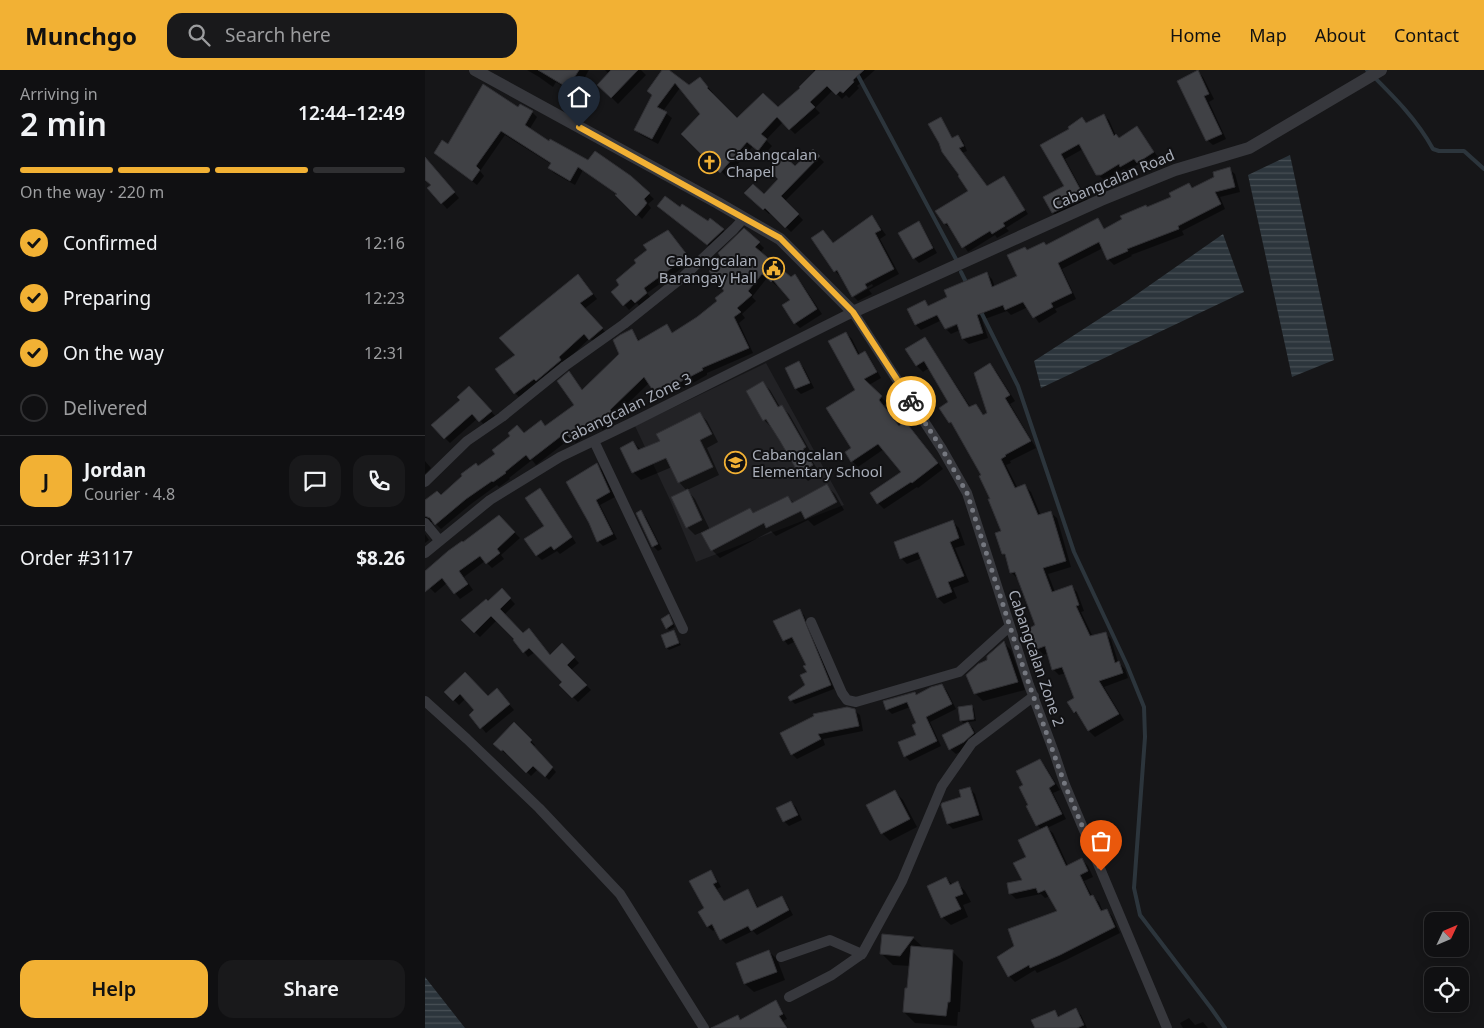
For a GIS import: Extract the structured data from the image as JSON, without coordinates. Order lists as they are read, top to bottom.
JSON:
{
  "streets": {
    "street": ["Cabangcalan Road", "Cabangcalan Zone 3", "Cabangcalan Zone 2"]
  },
  "crossings": [
    ["Cabangcalan Road", "Cabangcalan Zone 3"],
    ["Cabangcalan Road", "Cabangcalan Zone 2"],
    ["Cabangcalan Zone 3", "Cabangcalan Zone 2"]
  ],
  "places": {
    "church": ["Cabangcalan Chapel"],
    "public building": ["Cabangcalan Barangay Hall"],
    "school or university": ["Cabangcalan Elementary School"]
  },
  "north": "top right",
  "page": {
    "header": "Munchgo",
    "search": "Search here",
    "nav": [
      "Home",
      "Map",
      "About",
      "Contact"
    ],
    "heading": ["2 min", "Arriving in", "12:44–12:49"],
    "panel": [
      "Jordan",
      "Courier · 4.8",
      "Order #3117",
      "$8.26"
    ],
    "bar": "On the way · 220 m",
    "list": [
      ["Confirmed", "12:16"],
      ["Preparing", "12:23"],
      ["On the way", "12:31"],
      "Delivered"
    ],
    "round": "J",
    "buttons": ["Help", "Share"]
  }
}
